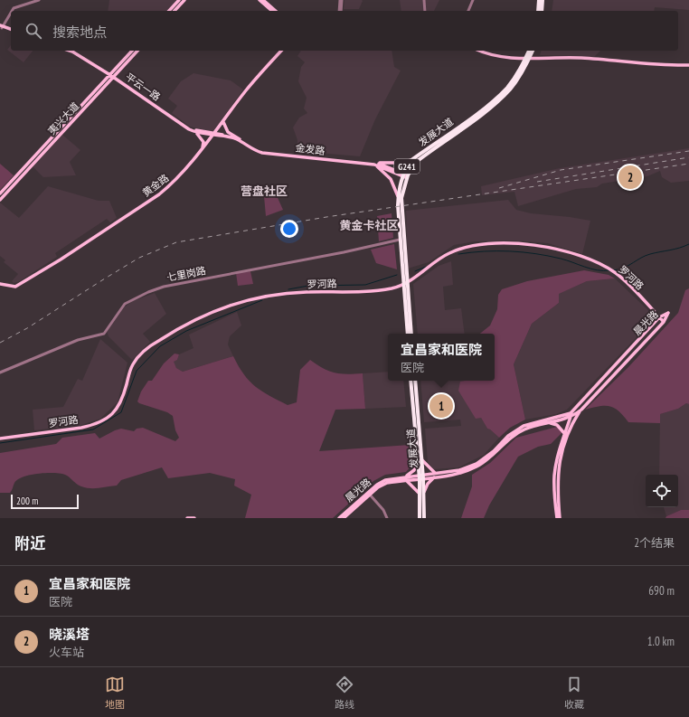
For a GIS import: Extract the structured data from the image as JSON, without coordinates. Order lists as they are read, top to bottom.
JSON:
{
  "streets": {
    "highway": ["发展大道", "G241"],
    "main road": [
      "平云一路",
      "夷兴大道",
      "金发路",
      "黄金路",
      "罗河路",
      "晨光路"
    ],
    "street": ["七里岗路"]
  },
  "crossings": [
    ["平云一路", "夷兴大道"],
    ["平云一路", "金发路"],
    ["平云一路", "黄金路"],
    ["发展大道", "金发路"],
    ["发展大道", "七里岗路"],
    ["发展大道", "罗河路"],
    ["发展大道", "晨光路"],
    ["金发路", "黄金路"],
    ["罗河路", "晨光路"]
  ],
  "districts": ["营盘社区", "黄金卡社区"],
  "scale_bar": "200 m",
  "page": {
    "search": "搜索地点",
    "pins": ["2", "1"],
    "popup": ["宜昌家和医院", "医院"],
    "scale": "200 m",
    "heading": ["附近", "2个结果"],
    "list": [
      {
        "mark": "1",
        "name": "宜昌家和医院",
        "note": "医院",
        "value": "690 m"
      },
      {
        "mark": "2",
        "name": "晓溪塔",
        "note": "火车站",
        "value": "1.0 km"
      }
    ],
    "nav": ["地图", "路线", "收藏"]
  }
}
